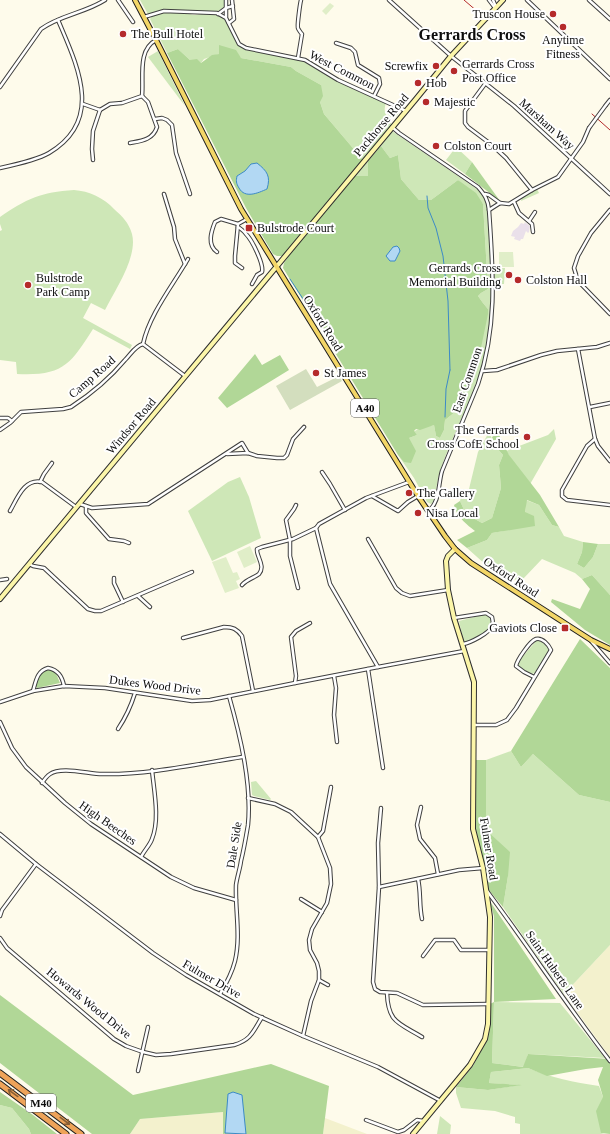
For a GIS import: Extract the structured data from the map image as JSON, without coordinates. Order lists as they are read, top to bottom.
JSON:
{
  "streets": {
    "highway": ["M40"],
    "main road": [
      "Packhorse Road",
      "Oxford Road",
      "A40",
      "Windsor Road",
      "Fulmer Road"
    ],
    "street": [
      "West Common",
      "Marsham Way",
      "Camp Road",
      "East Common",
      "Dukes Wood Drive",
      "High Beeches",
      "Dale Side",
      "Saint Huberts Lane",
      "Fulmer Drive",
      "Howards Wood Drive"
    ]
  },
  "crossings": [
    ["West Common", "Packhorse Road"],
    ["Marsham Way", "Packhorse Road"],
    ["Packhorse Road", "Oxford Road"],
    ["Packhorse Road", "Windsor Road"],
    ["Oxford Road", "East Common"],
    ["Oxford Road", "Windsor Road"],
    ["Oxford Road", "Fulmer Road"],
    ["Dukes Wood Drive", "Dale Side"],
    ["Dukes Wood Drive", "Fulmer Road"],
    ["High Beeches", "Dale Side"],
    ["Dale Side", "Fulmer Drive"],
    ["Fulmer Road", "Saint Huberts Lane"],
    ["Fulmer Road", "Fulmer Drive"],
    ["Fulmer Drive", "Howards Wood Drive"]
  ],
  "districts": ["Gerrards Cross"],
  "places": {
    "other": [
      "Truscon House",
      "Anytime Fitness",
      "The Bull Hotel",
      "Screwfix",
      "Gerrards Cross Post Office",
      "Hob",
      "Majestic",
      "Colston Court",
      "Gerrards Cross Memorial Building",
      "Colston Hall",
      "Bulstrode Park Camp",
      "St James",
      "The Gerrards Cross CofE School",
      "The Gallery",
      "Nisa Local"
    ],
    "transit": ["Bulstrode Court", "Gaviots Close"]
  }
}
